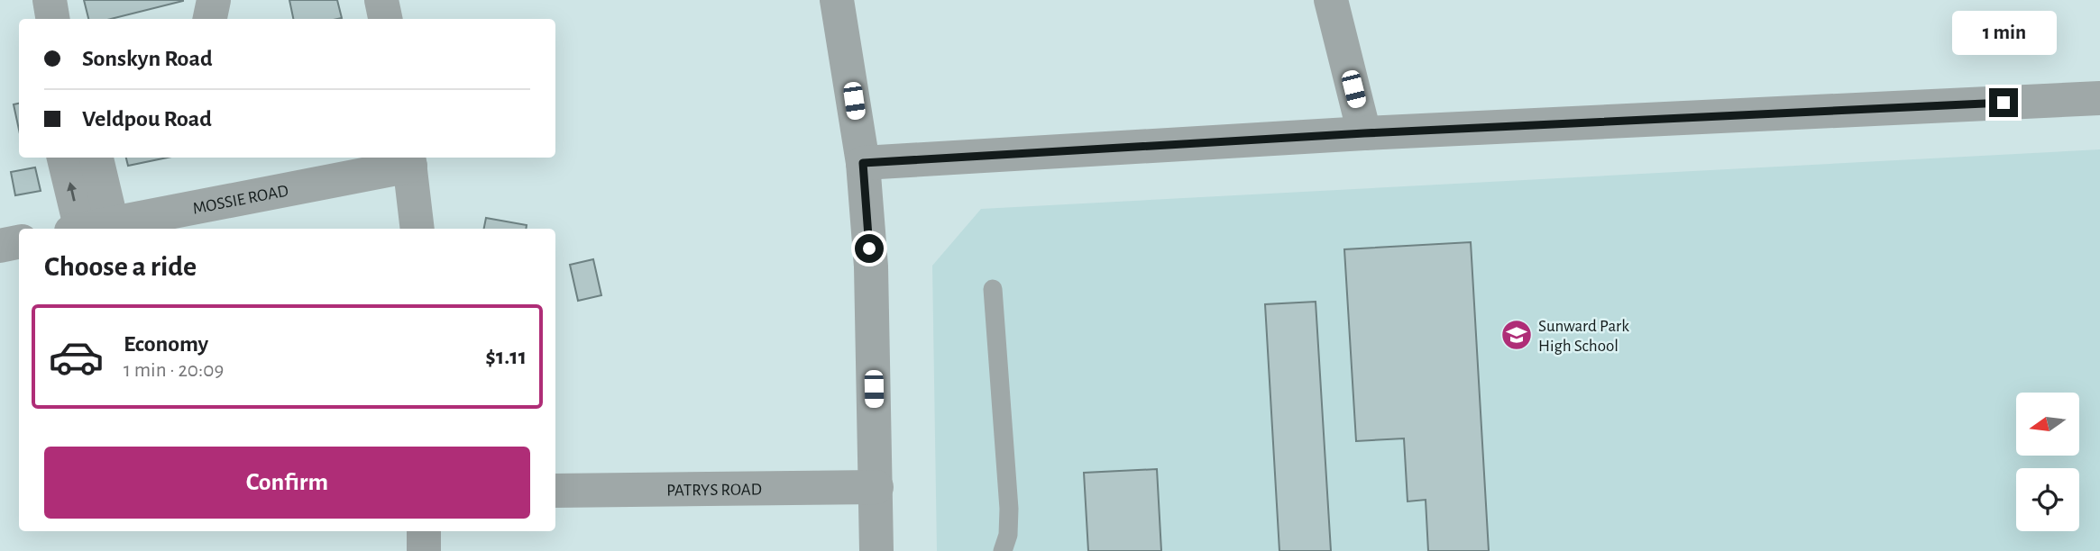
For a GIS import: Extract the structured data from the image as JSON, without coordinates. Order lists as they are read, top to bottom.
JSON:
{
  "streets": {
    "street": ["MOSSIE ROAD", "PATRYS ROAD"]
  },
  "places": {
    "school or university": ["Sunward Park High School"]
  },
  "north": "left",
  "page": {
    "bubble": "1 min",
    "banner": ["Sonskyn Road", "Veldpou Road"],
    "heading": "Choose a ride",
    "list": [
      {
        "name": "Economy",
        "note": "1 min · 20:09",
        "value": "$1.11"
      }
    ],
    "buttons": "Confirm"
  }
}
